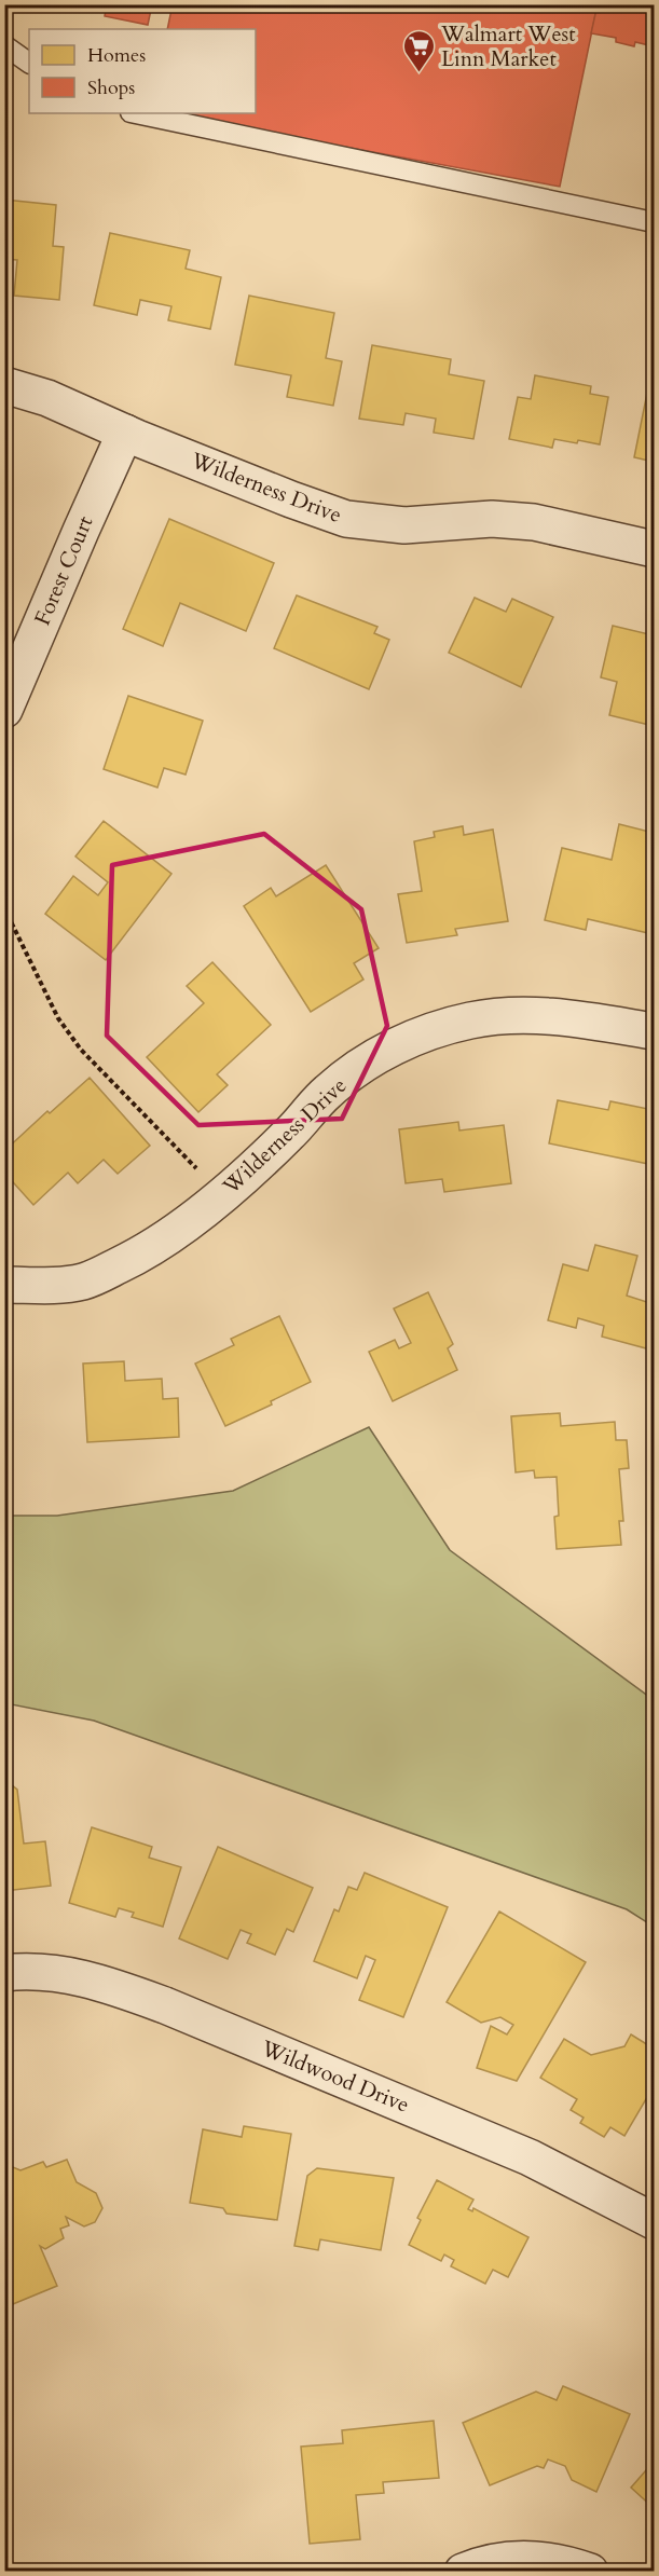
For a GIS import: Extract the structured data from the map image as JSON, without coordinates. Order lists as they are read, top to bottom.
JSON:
{
  "streets": {
    "street": ["Wilderness Drive", "Forest Court", "Wildwood Drive"]
  },
  "crossings": [
    ["Wilderness Drive", "Forest Court"]
  ],
  "places": {
    "supermarket": ["Walmart West Linn Market"]
  },
  "legend": ["Homes", "Shops"]
}
